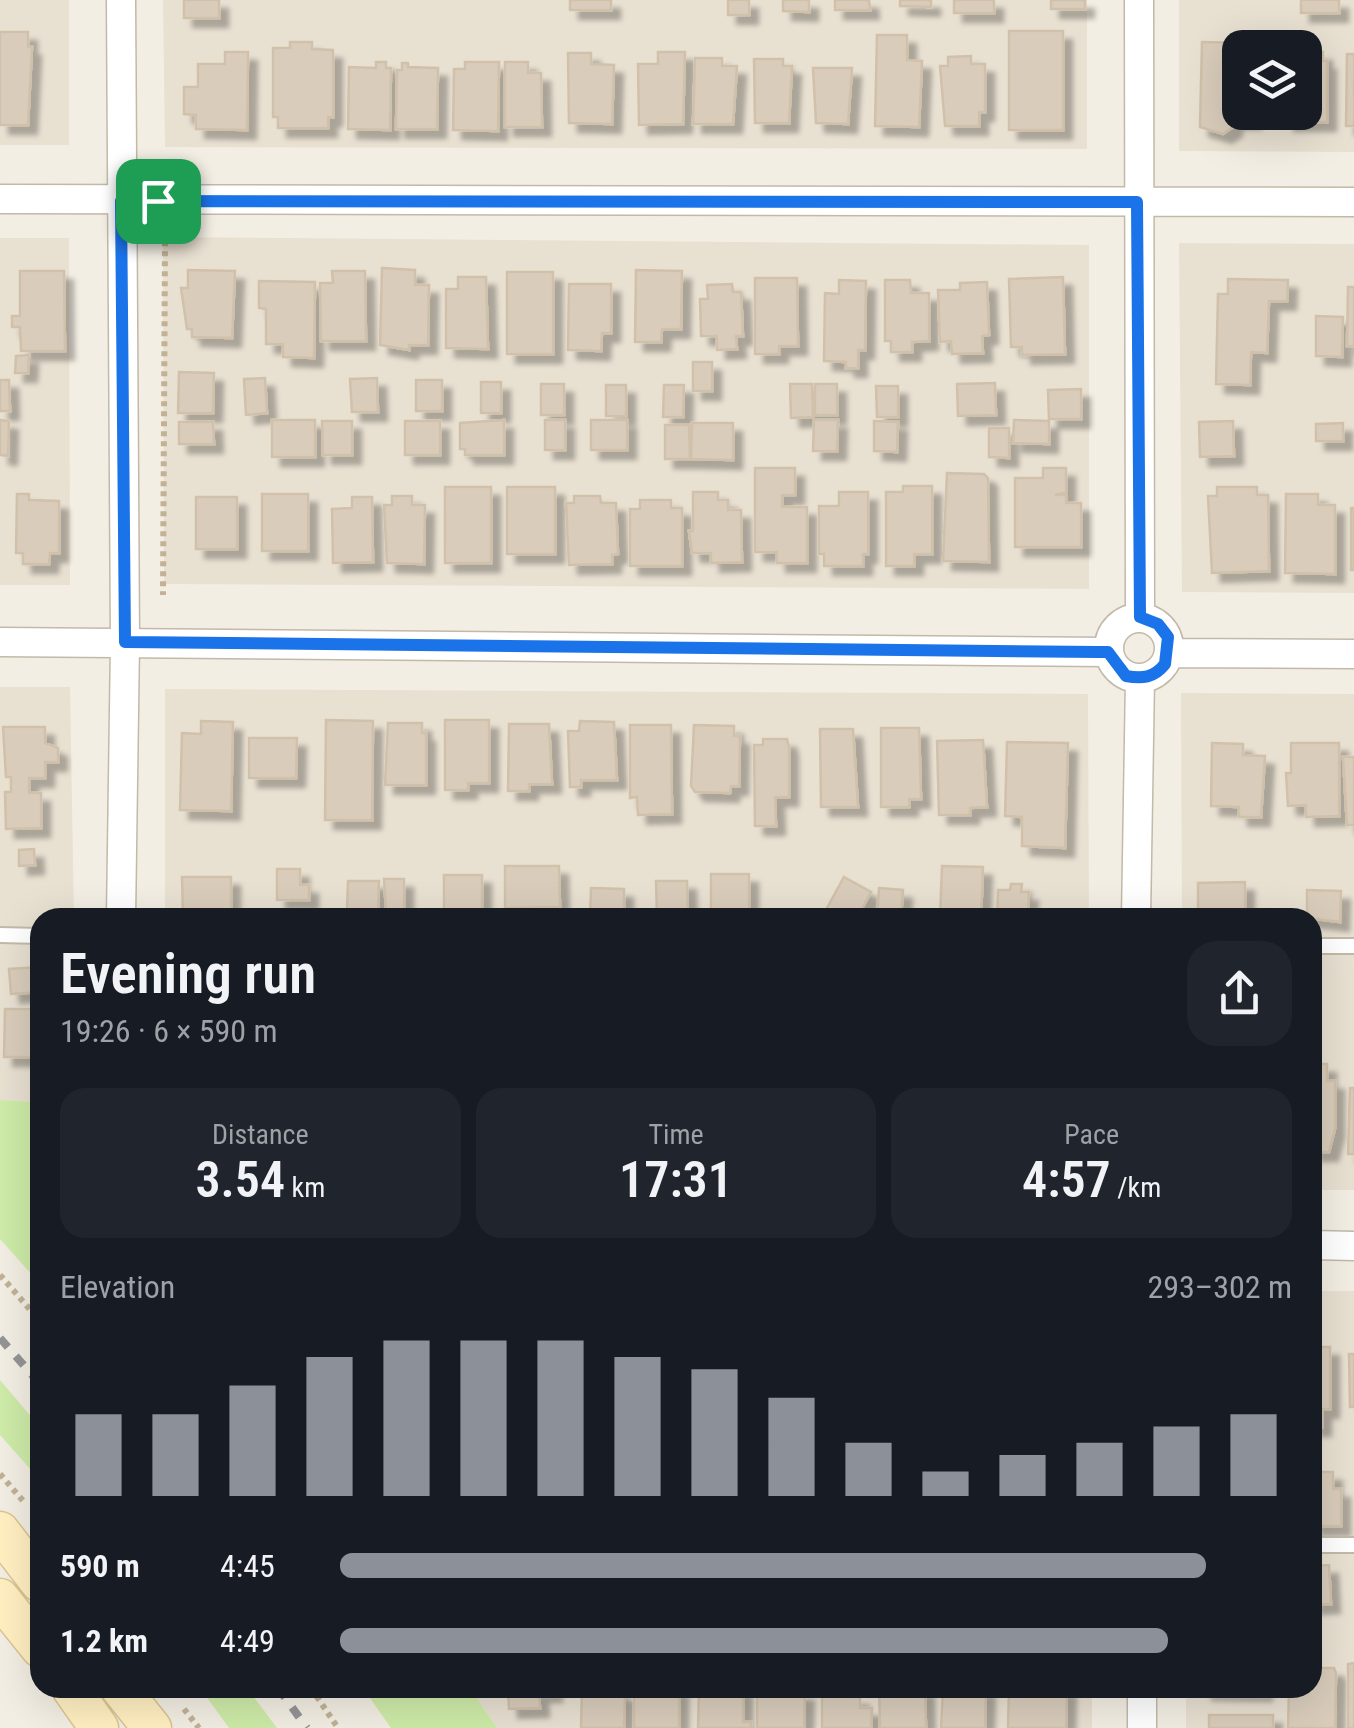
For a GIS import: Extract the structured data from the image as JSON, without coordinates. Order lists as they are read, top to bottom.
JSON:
{
  "page": {
    "heading": ["Evening run", "19:26 · 6 × 590 m"],
    "stats": [
      ["Distance", "3.54 km"],
      ["Time", "17:31"],
      ["Pace", "4:57 /km"]
    ],
    "chart": ["Elevation", "293–302 m"],
    "list": [
      {
        "name": "590 m",
        "note": "4:45"
      },
      {
        "name": "1.2 km",
        "note": "4:49"
      }
    ]
  }
}
